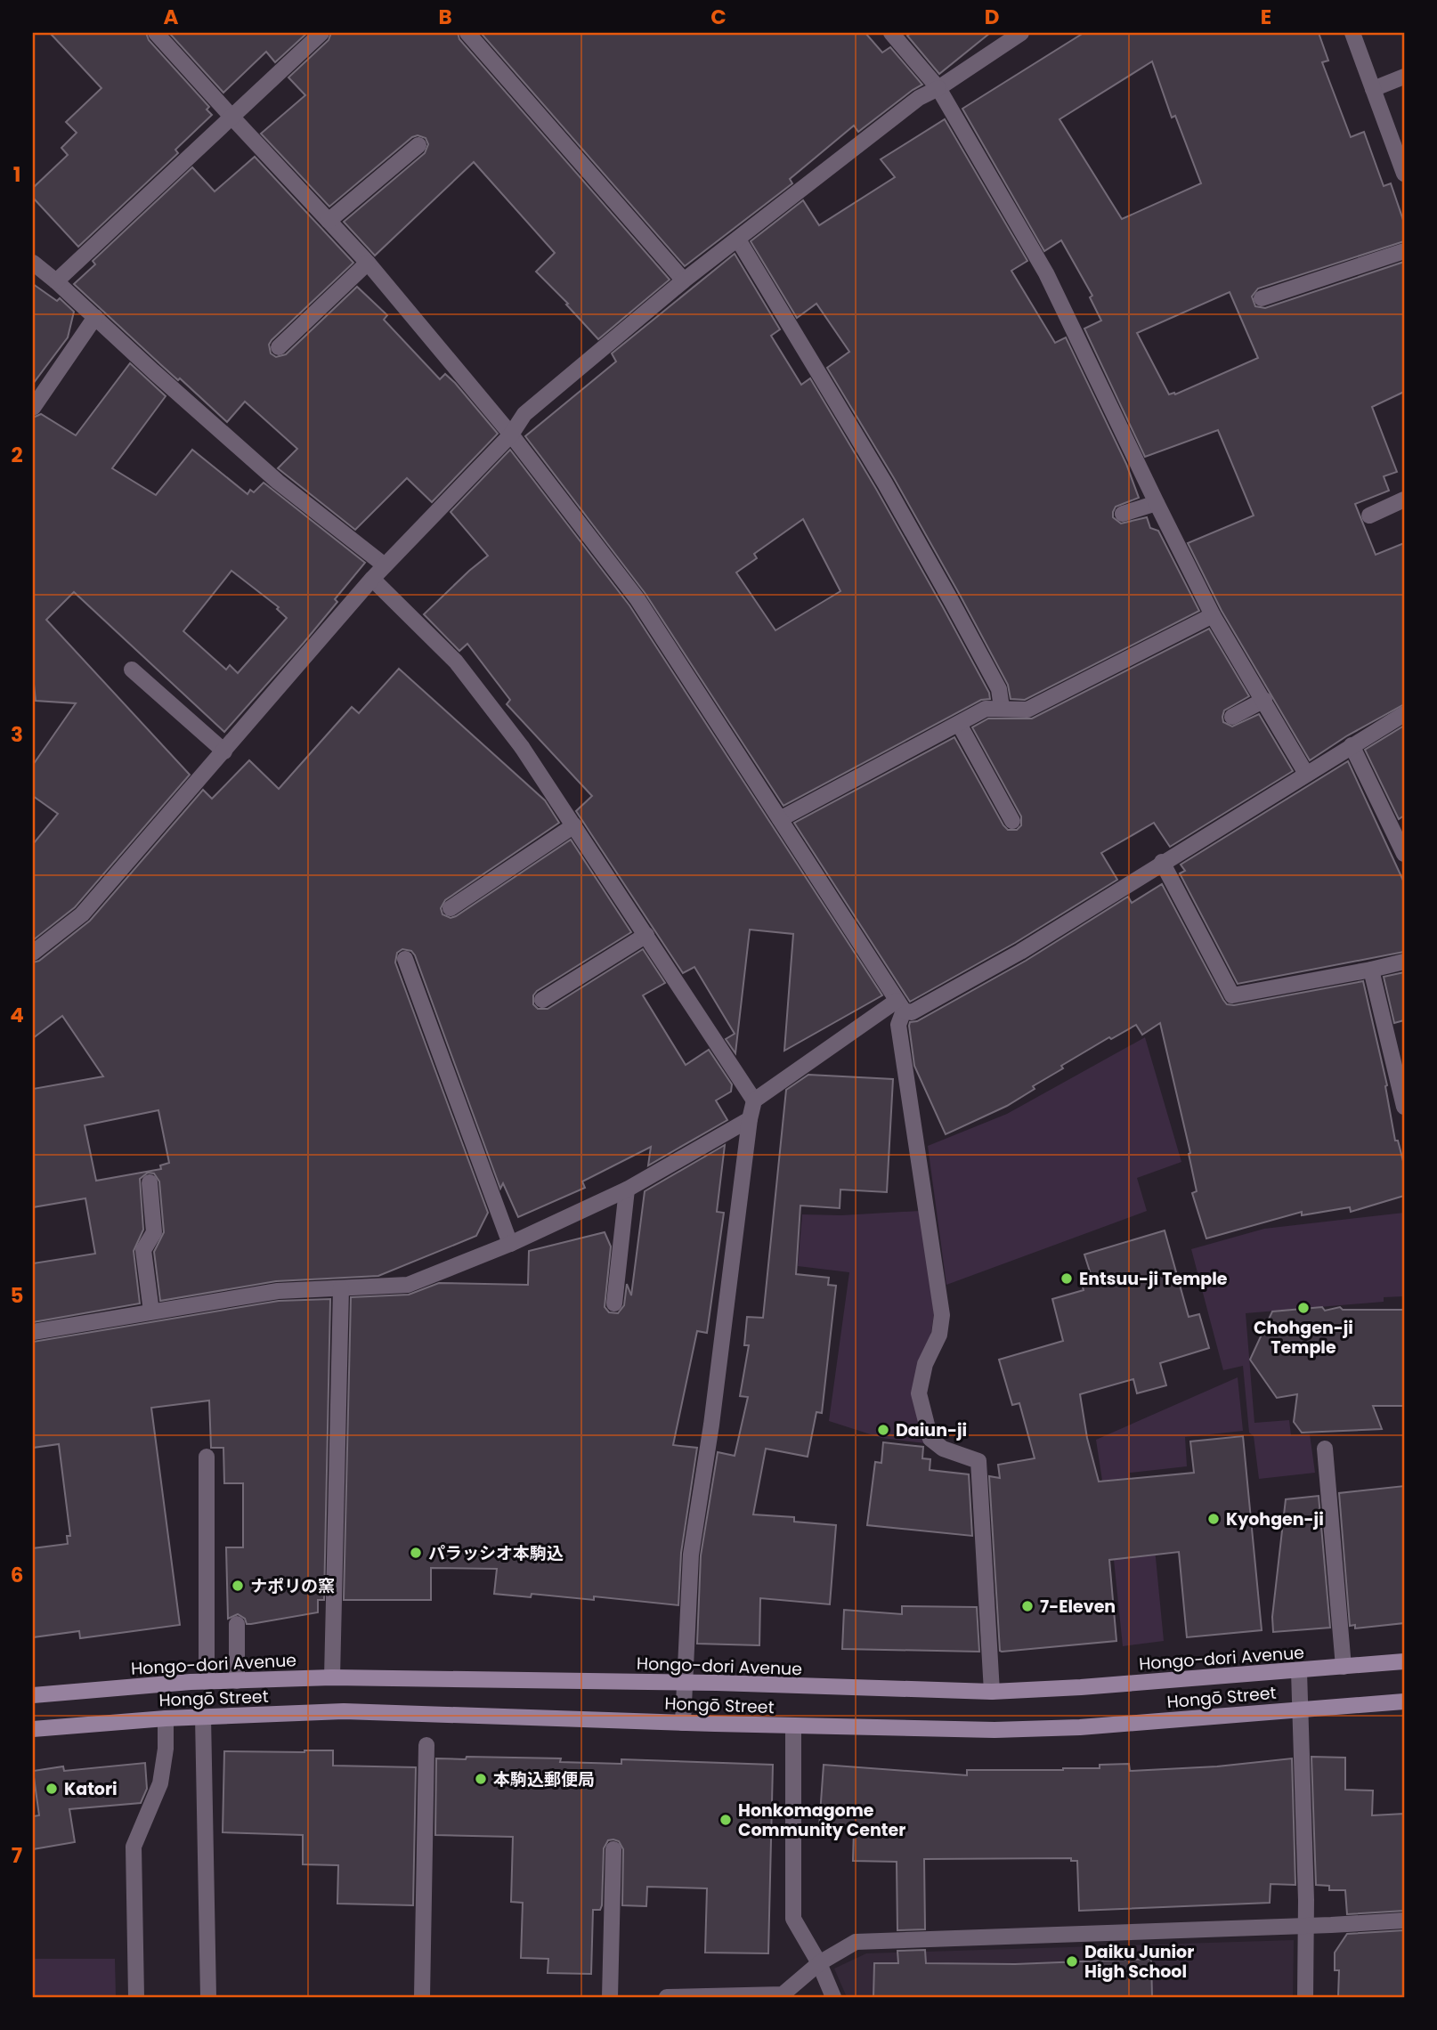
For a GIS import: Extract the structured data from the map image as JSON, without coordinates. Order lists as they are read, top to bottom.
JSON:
{
  "streets": {
    "main road": ["Hongo-dori Avenue", "Hongō Street"]
  },
  "places": [
    "Entsuu-ji Temple",
    "Chohgen-ji Temple",
    "Daiun-ji",
    "Kyohgen-ji",
    "パラッシオ本駒込",
    "ナポリの窯",
    "7-Eleven",
    "本駒込郵便局",
    "Katori",
    "Honkomagome Community Center",
    "Daiku Junior High School"
  ],
  "grid": {
    "columns": [
      "A",
      "B",
      "C",
      "D",
      "E"
    ],
    "rows": [
      "1",
      "2",
      "3",
      "4",
      "5",
      "6",
      "7"
    ]
  }
}
